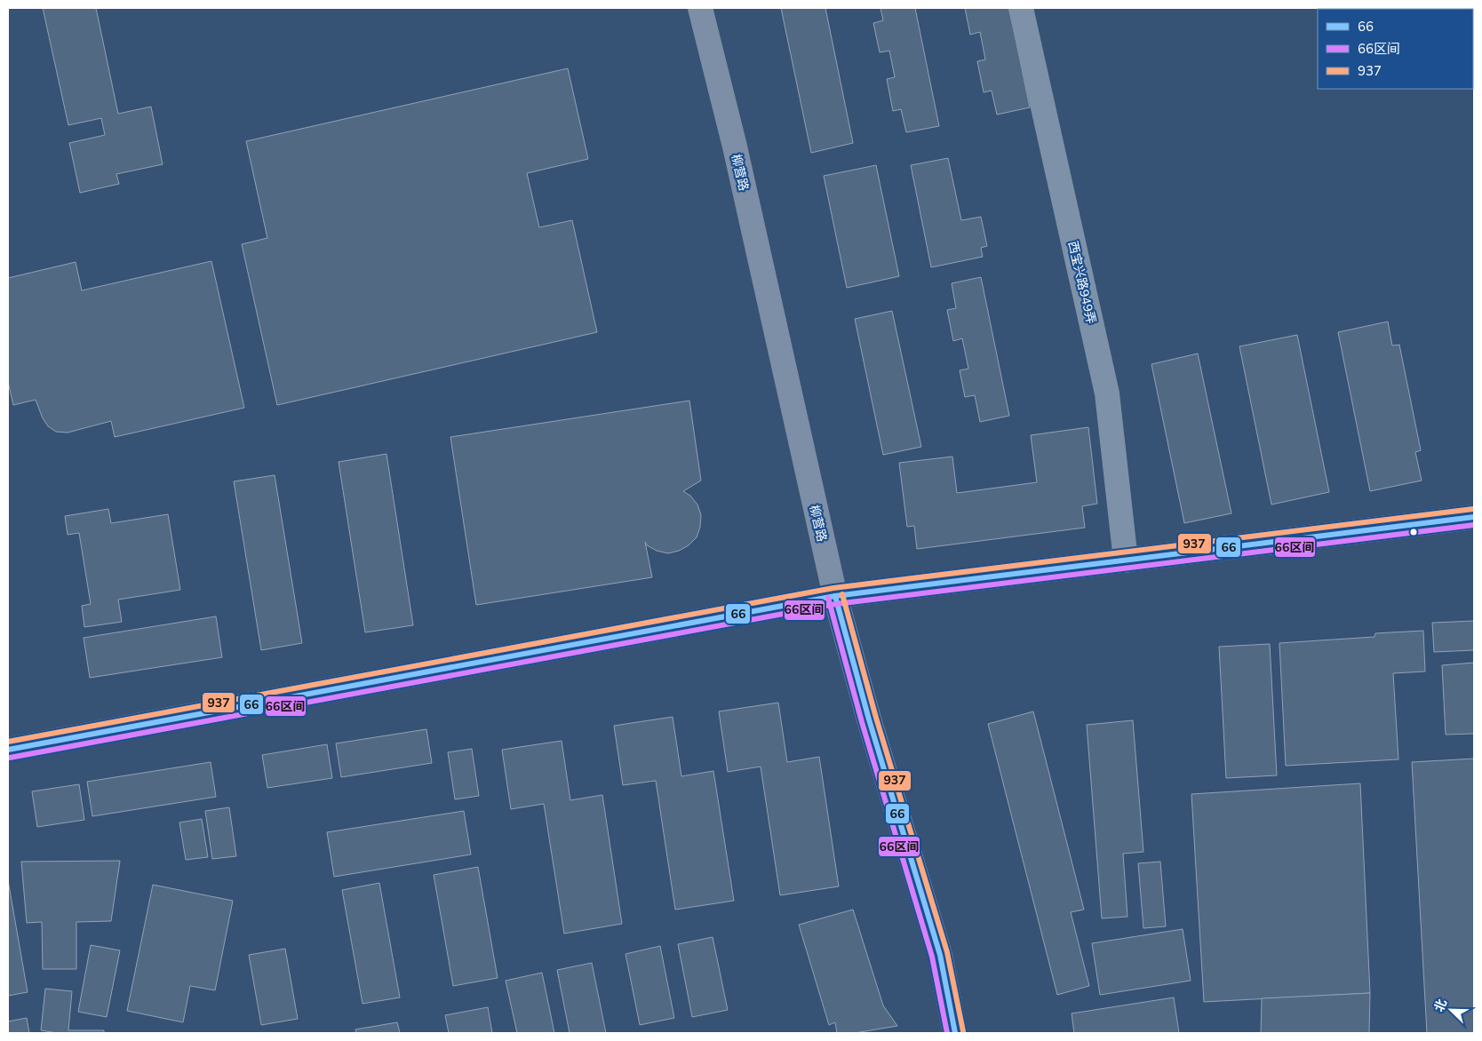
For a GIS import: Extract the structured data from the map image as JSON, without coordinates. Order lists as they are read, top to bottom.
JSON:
{
  "streets": {
    "main road": ["柳营路"],
    "street": ["西宝兴路949弄"]
  },
  "lines": ["transit line 937", "transit line 66", "transit line 66区间"],
  "legend": ["66", "66区间", "937"],
  "north": "top left"
}
